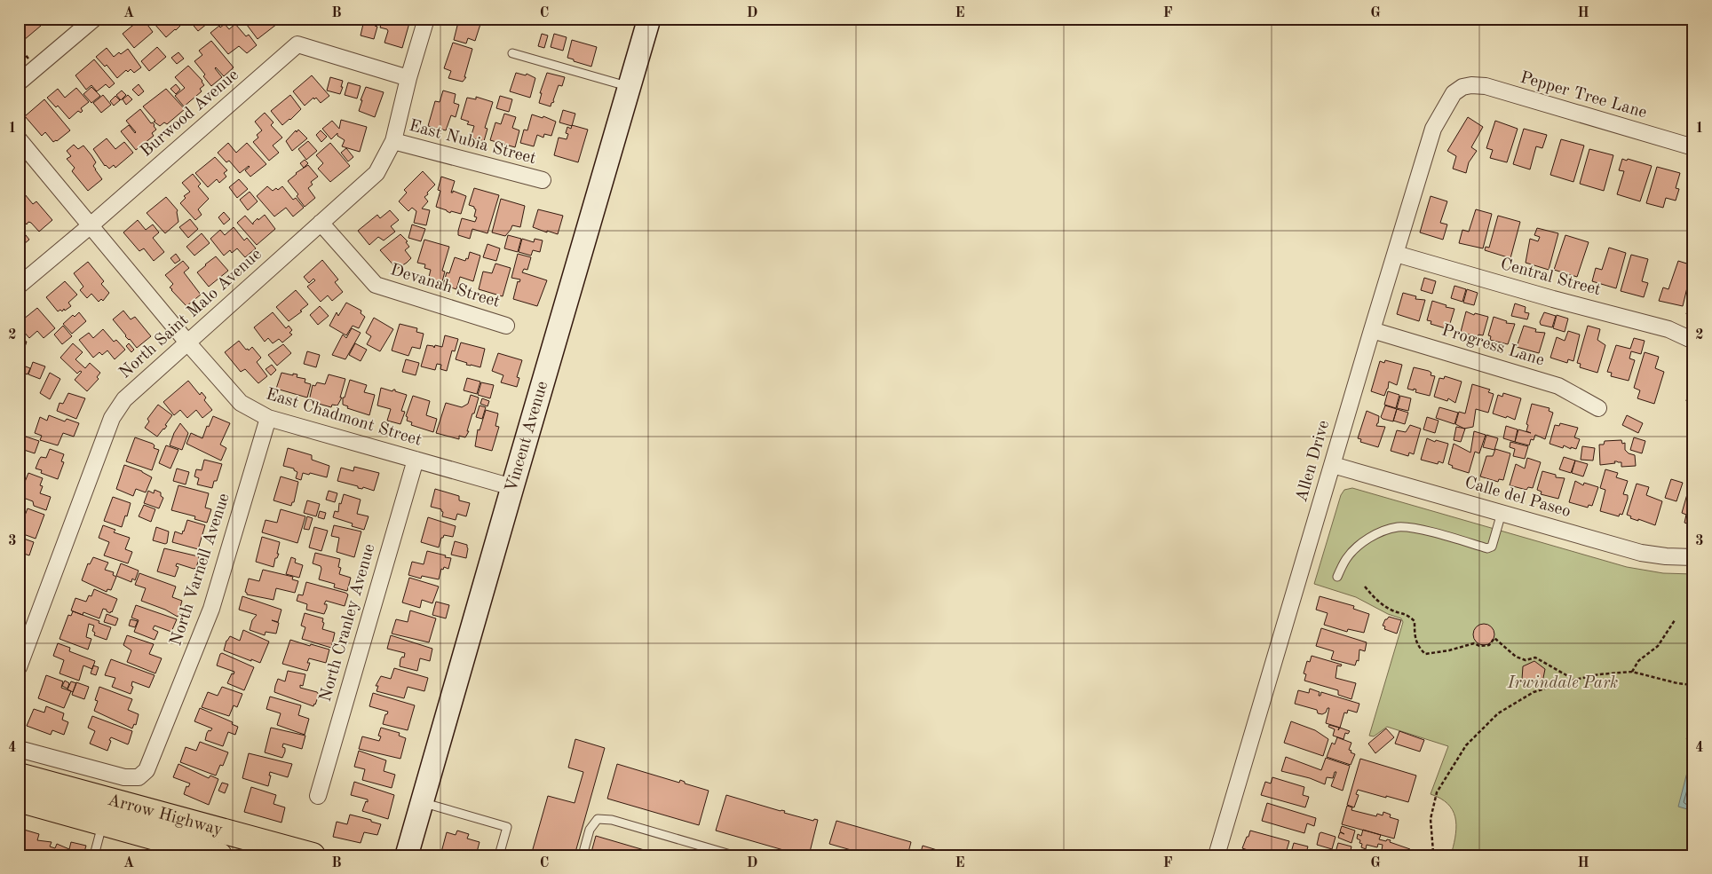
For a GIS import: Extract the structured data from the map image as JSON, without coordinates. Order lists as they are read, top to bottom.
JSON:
{
  "streets": {
    "main road": ["Arrow Highway"],
    "street": [
      "Pepper Tree Lane",
      "Burwood Avenue",
      "East Nubia Street",
      "Central Street",
      "Devanah Street",
      "North Saint Malo Avenue",
      "Progress Lane",
      "East Chadmont Street",
      "Vincent Avenue",
      "Allen Drive",
      "Calle del Paseo",
      "North Varnell Avenue",
      "North Cranley Avenue"
    ]
  },
  "crossings": [
    ["Pepper Tree Lane", "Allen Drive"],
    ["Burwood Avenue", "North Saint Malo Avenue"],
    ["Burwood Avenue", "East Chadmont Street"],
    ["East Nubia Street", "North Saint Malo Avenue"],
    ["Central Street", "Allen Drive"],
    ["Devanah Street", "North Saint Malo Avenue"],
    ["North Saint Malo Avenue", "East Chadmont Street"],
    ["Progress Lane", "Allen Drive"],
    ["East Chadmont Street", "Vincent Avenue"],
    ["East Chadmont Street", "North Varnell Avenue"],
    ["East Chadmont Street", "North Cranley Avenue"],
    ["Allen Drive", "Calle del Paseo"]
  ],
  "parks": ["Irwindale Park"],
  "grid": {
    "columns": [
      "A",
      "B",
      "C",
      "D",
      "E",
      "F",
      "G",
      "H"
    ],
    "rows": [
      "1",
      "2",
      "3",
      "4"
    ]
  }
}
